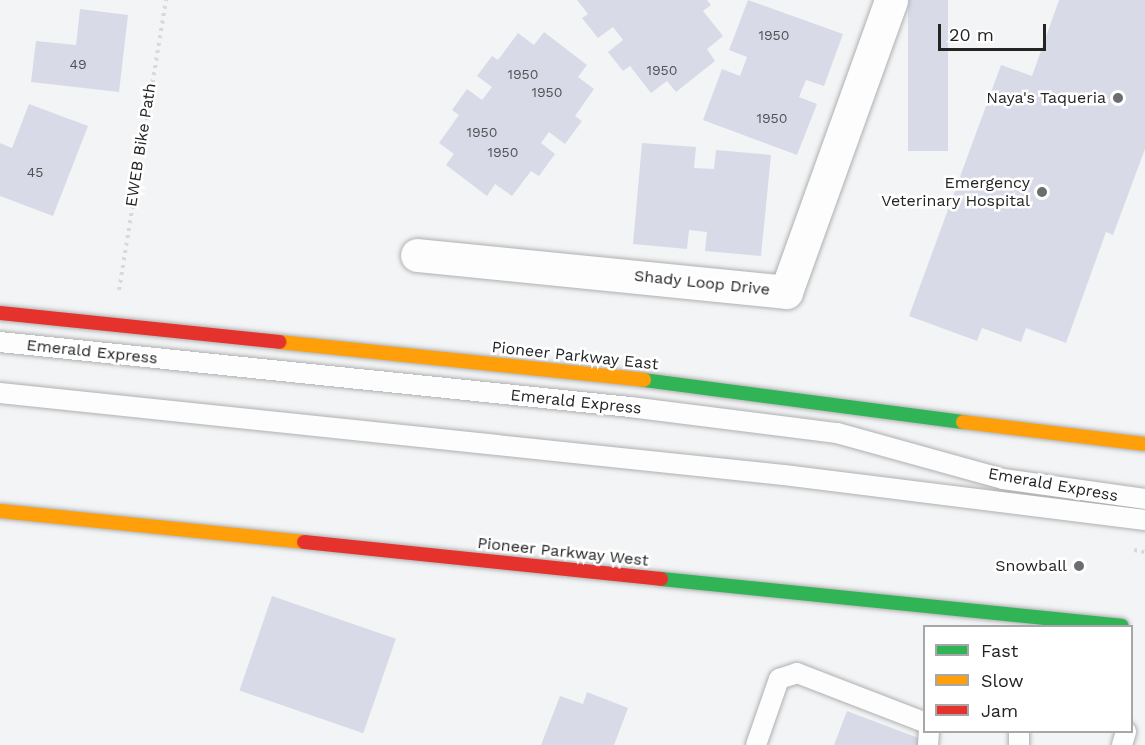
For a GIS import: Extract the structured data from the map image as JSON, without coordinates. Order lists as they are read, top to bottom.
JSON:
{
  "streets": {
    "main road": ["Pioneer Parkway East", "Pioneer Parkway West"],
    "street": ["Shady Loop Drive"],
    "lane": ["Emerald Express"],
    "path": ["EWEB Bike Path"]
  },
  "places": ["Naya's Taqueria", "Emergency Veterinary Hospital", "Snowball"],
  "house_numbers": [
    "1950",
    "49",
    "1950",
    "1950",
    "1950",
    "1950",
    "1950",
    "1950",
    "45"
  ],
  "legend": ["Fast", "Slow", "Jam"],
  "scale_bar": "20 m"
}
